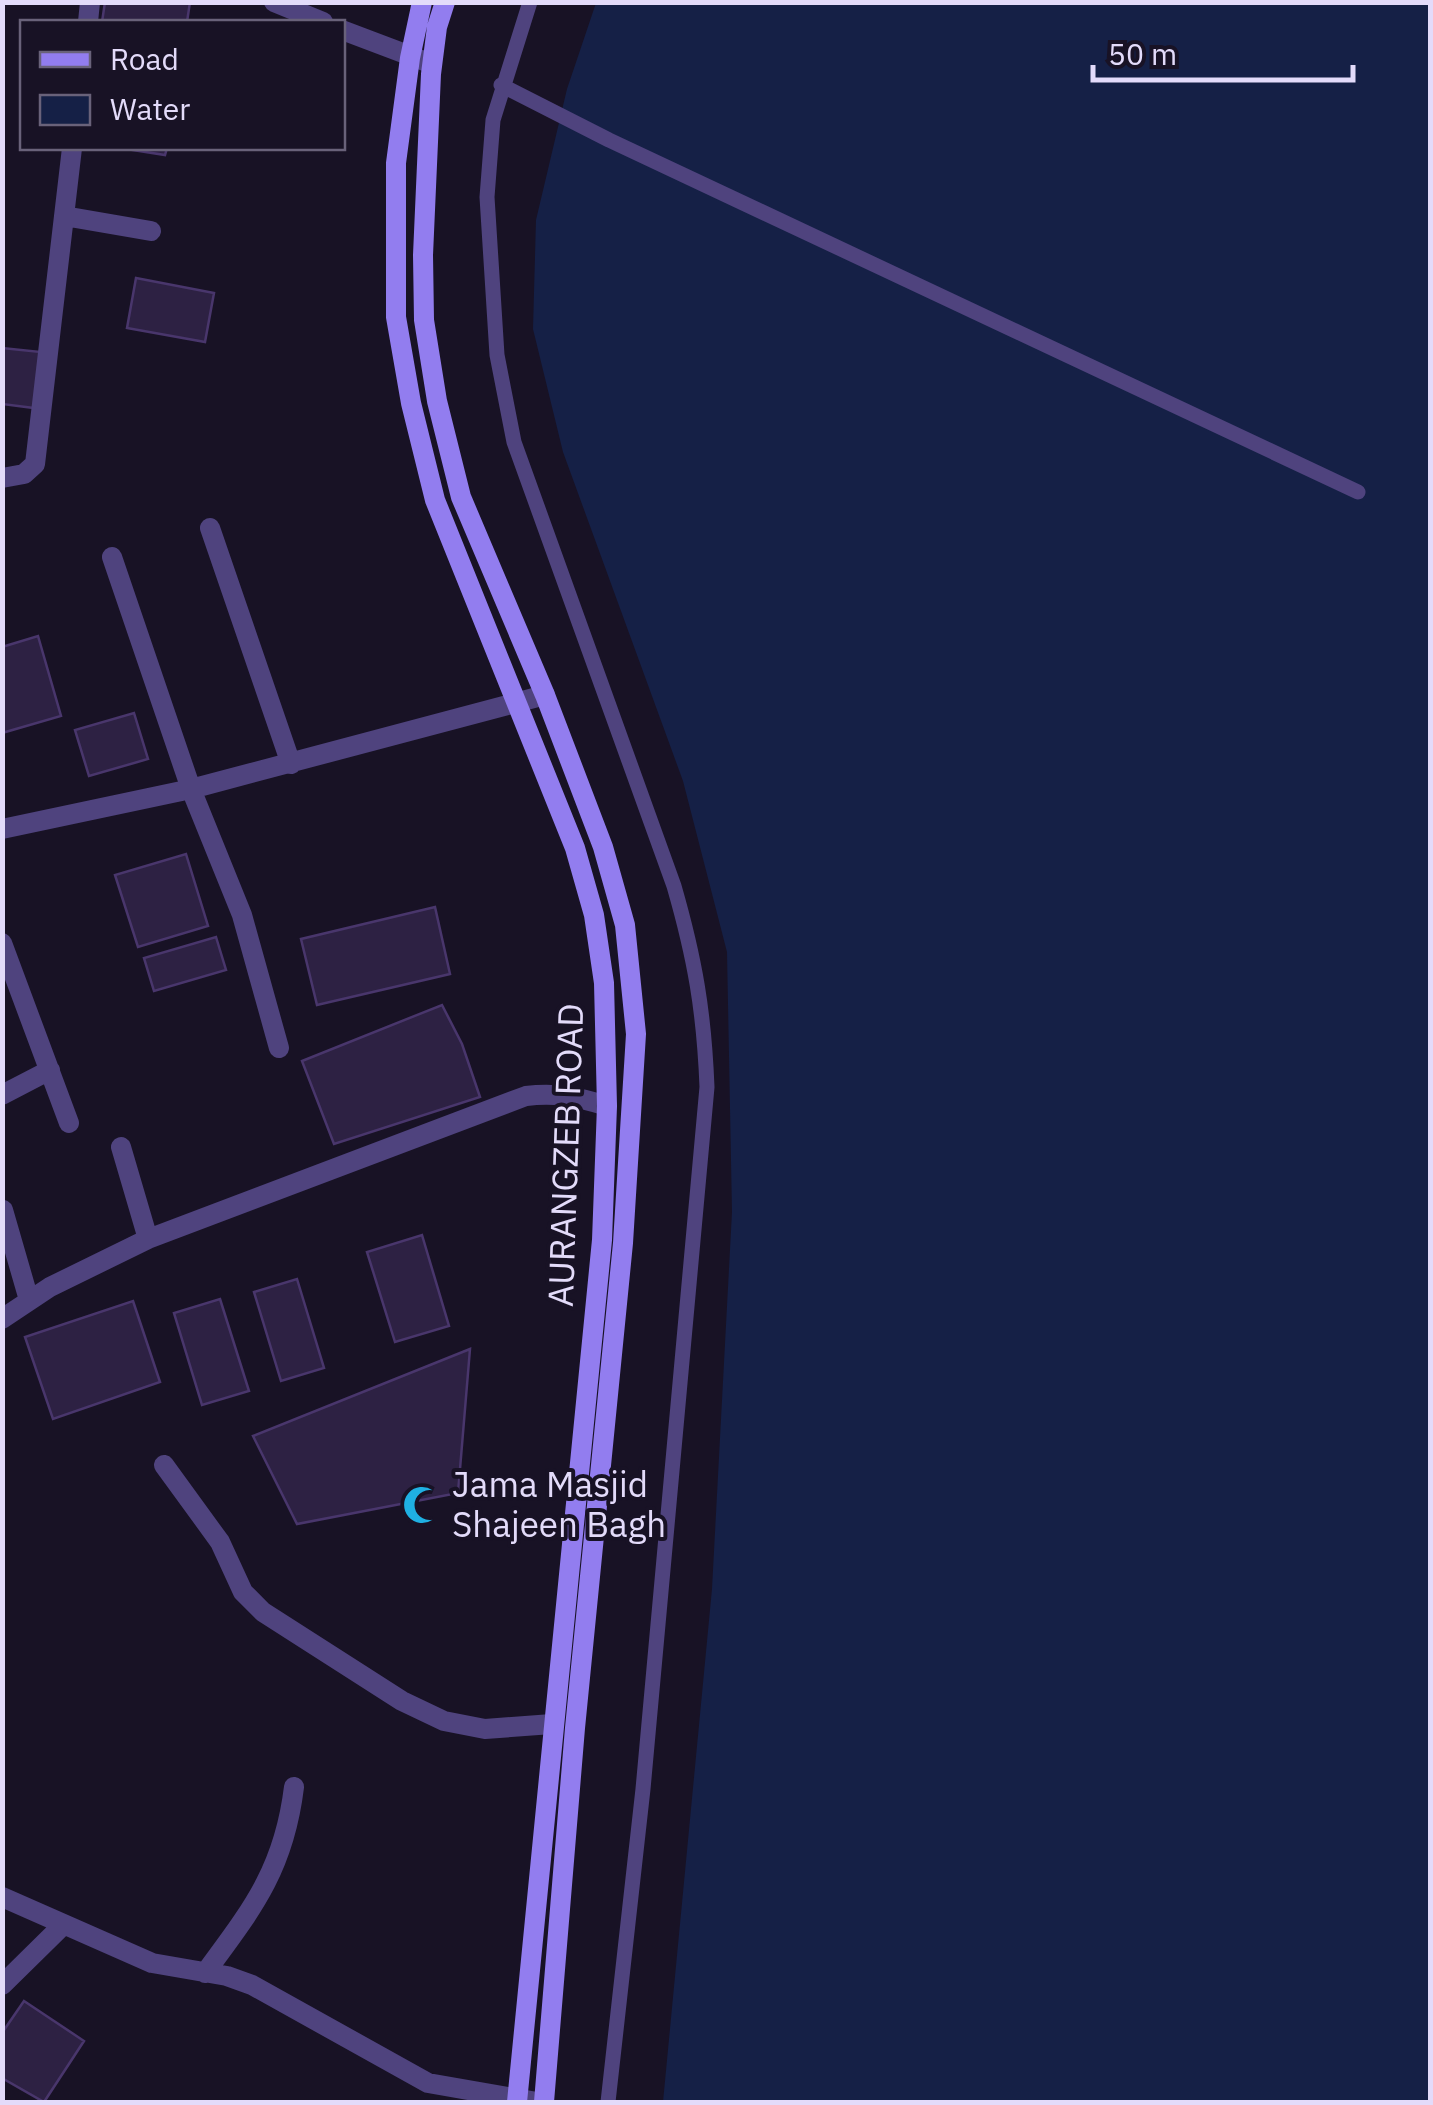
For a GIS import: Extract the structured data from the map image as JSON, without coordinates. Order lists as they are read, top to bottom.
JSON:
{
  "streets": {
    "main road": ["AURANGZEB ROAD"]
  },
  "places": {
    "mosque": ["Jama Masjid Shajeen Bagh"]
  },
  "legend": ["Road", "Water"],
  "scale_bar": "50 m"
}
